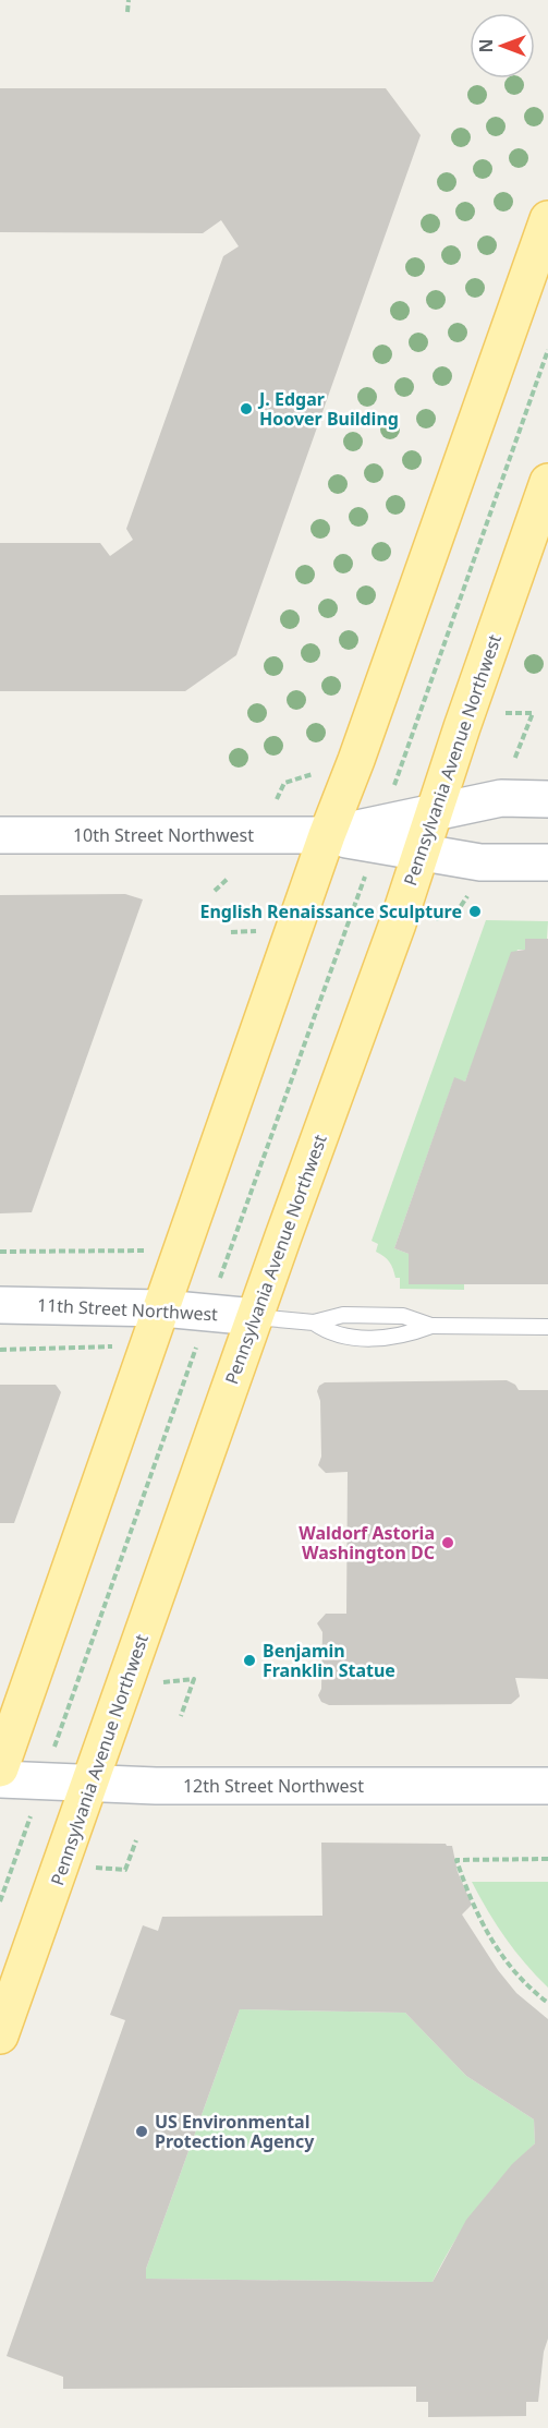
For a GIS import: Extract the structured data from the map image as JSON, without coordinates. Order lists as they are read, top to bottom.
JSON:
{
  "streets": {
    "main road": [
      "Pennsylvania Avenue Northwest",
      "10th Street Northwest",
      "11th Street Northwest",
      "12th Street Northwest"
    ]
  },
  "crossings": [
    ["Pennsylvania Avenue Northwest", "10th Street Northwest"],
    ["Pennsylvania Avenue Northwest", "11th Street Northwest"],
    ["Pennsylvania Avenue Northwest", "12th Street Northwest"]
  ],
  "places": [
    "J. Edgar Hoover Building",
    "English Renaissance Sculpture",
    "Waldorf Astoria Washington DC",
    "Benjamin Franklin Statue",
    "US Environmental Protection Agency"
  ],
  "north": "left"
}
